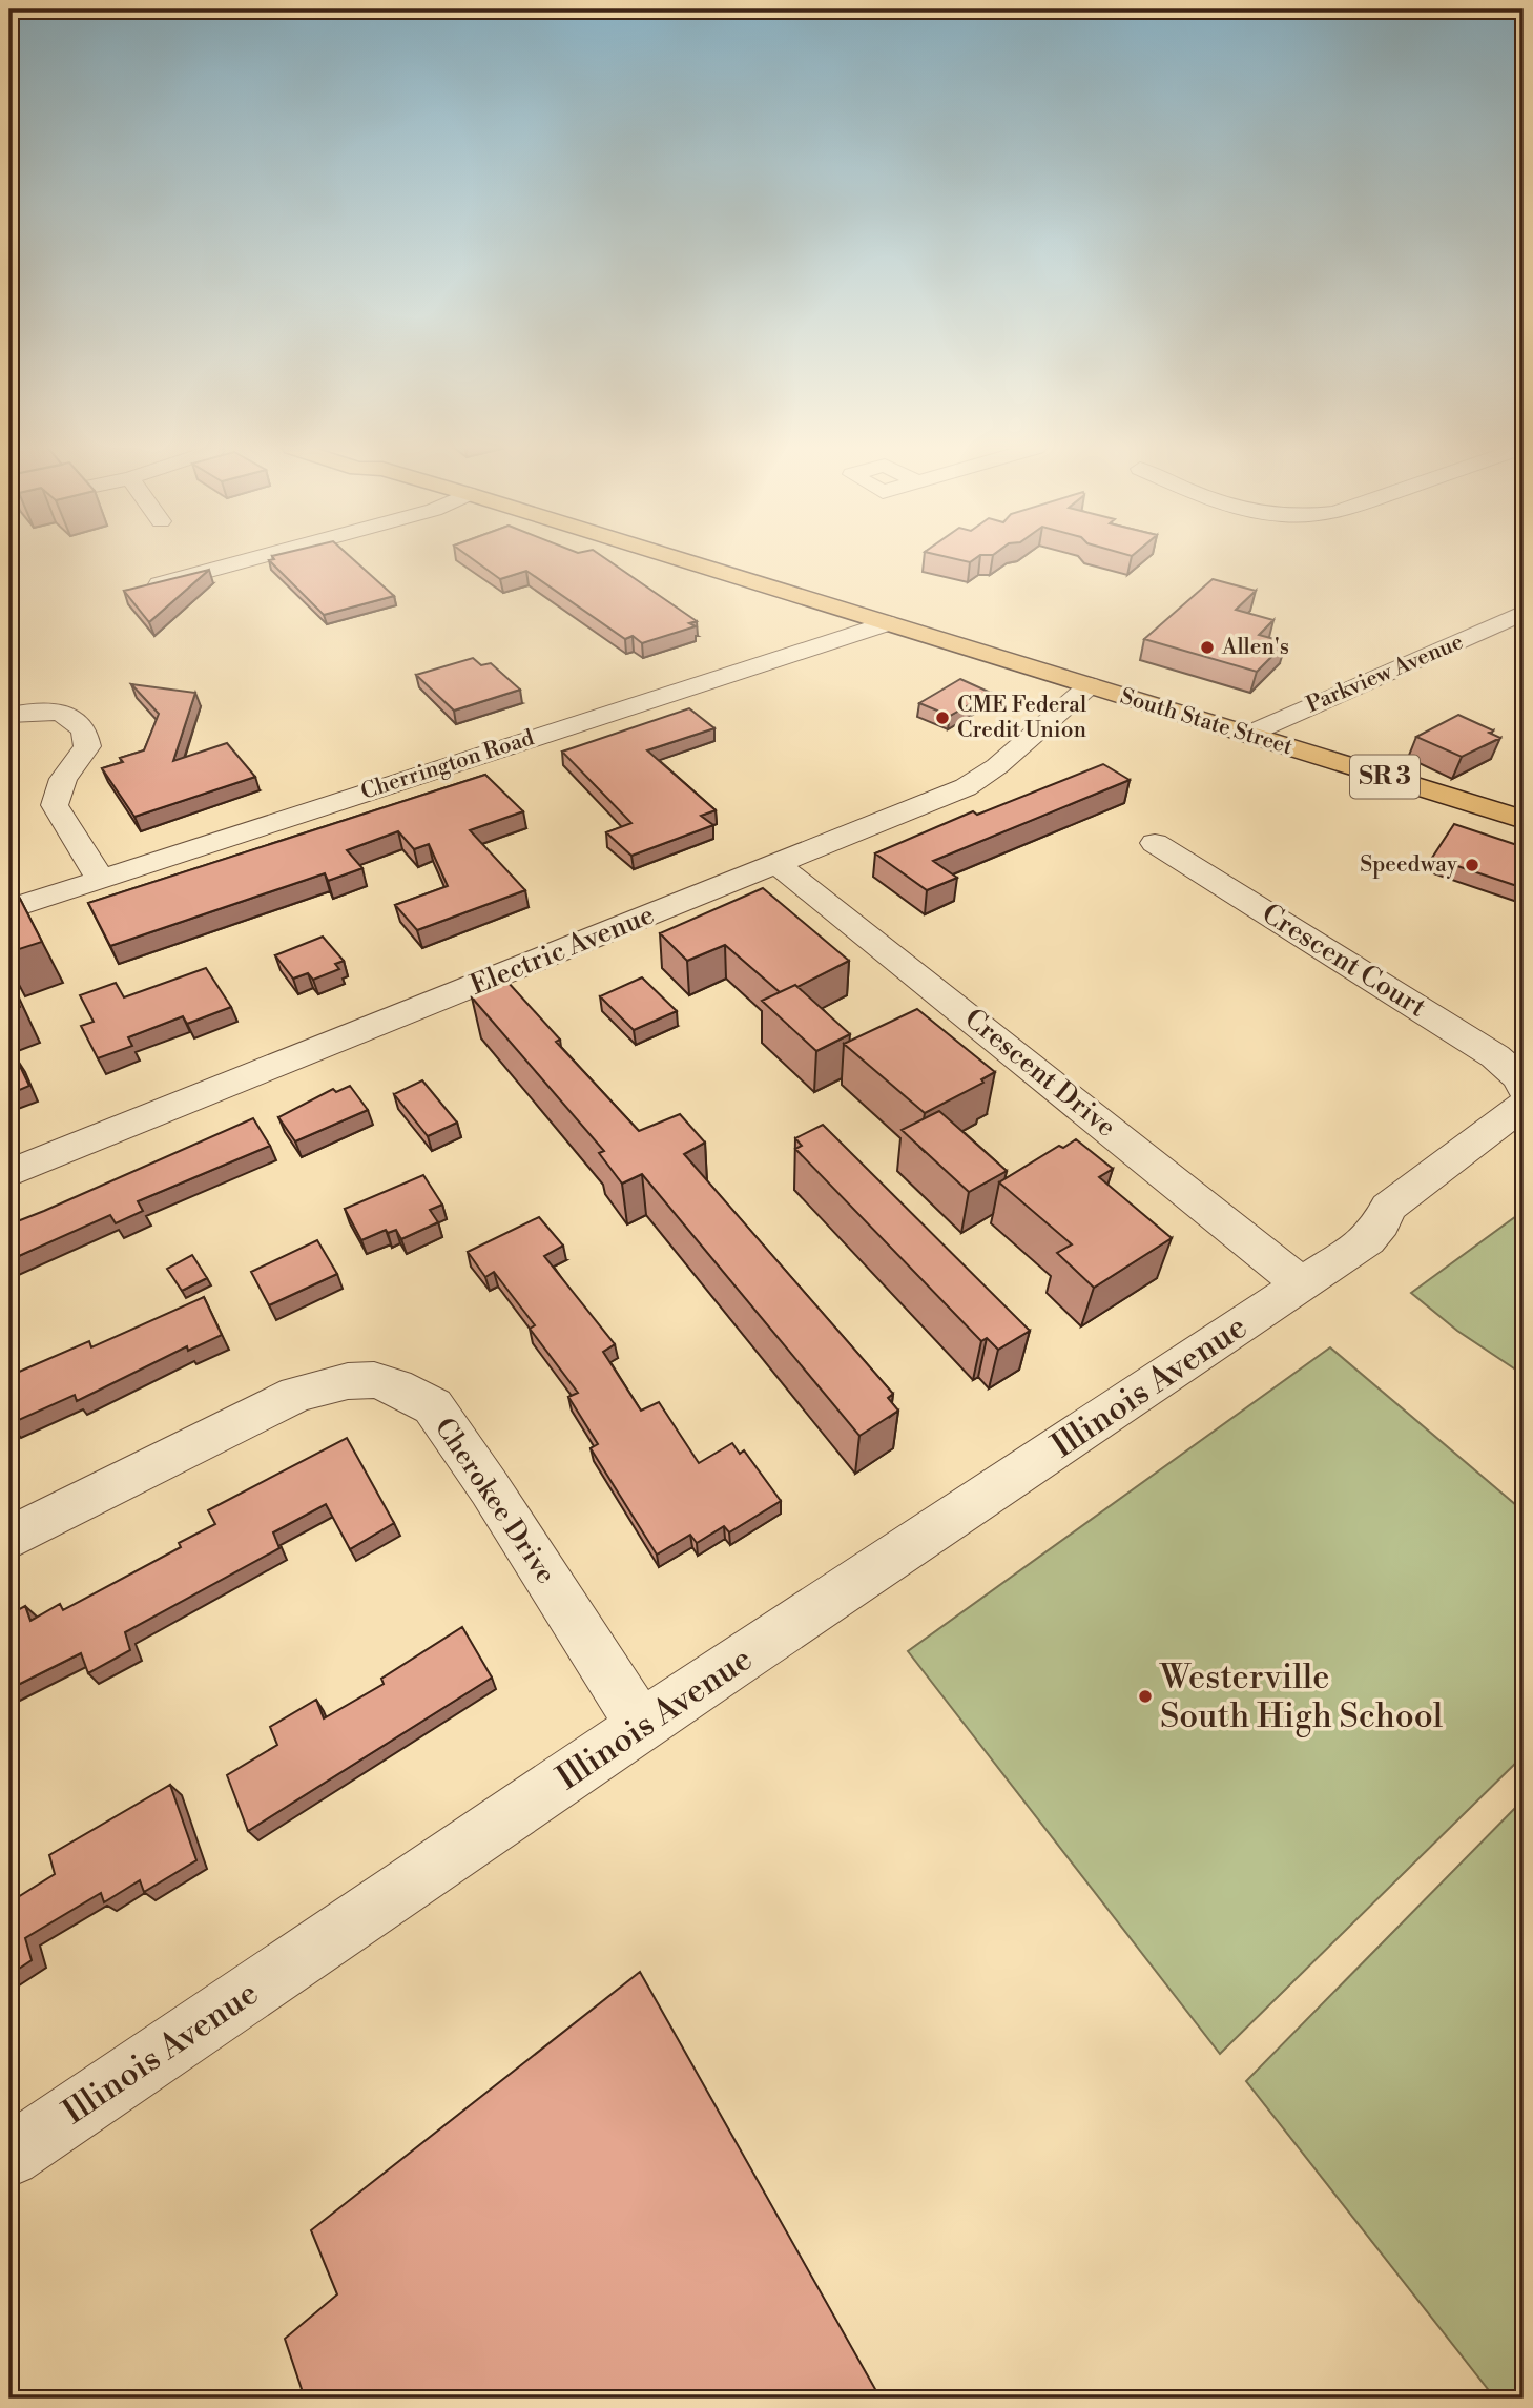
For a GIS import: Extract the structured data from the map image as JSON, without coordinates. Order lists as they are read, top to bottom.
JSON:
{
  "streets": {
    "main road": ["South State Street", "SR 3"],
    "street": [
      "Parkview Avenue",
      "Cherrington Road",
      "Electric Avenue",
      "Crescent Court",
      "Crescent Drive",
      "Illinois Avenue",
      "Cherokee Drive"
    ]
  },
  "crossings": [
    ["Parkview Avenue", "South State Street"],
    ["South State Street", "Cherrington Road"],
    ["South State Street", "Electric Avenue"],
    ["Electric Avenue", "Crescent Drive"],
    ["Crescent Drive", "Illinois Avenue"],
    ["Illinois Avenue", "Cherokee Drive"]
  ],
  "places": [
    "Allen's",
    "CME Federal Credit Union",
    "Speedway",
    "Westerville South High School"
  ]
}
